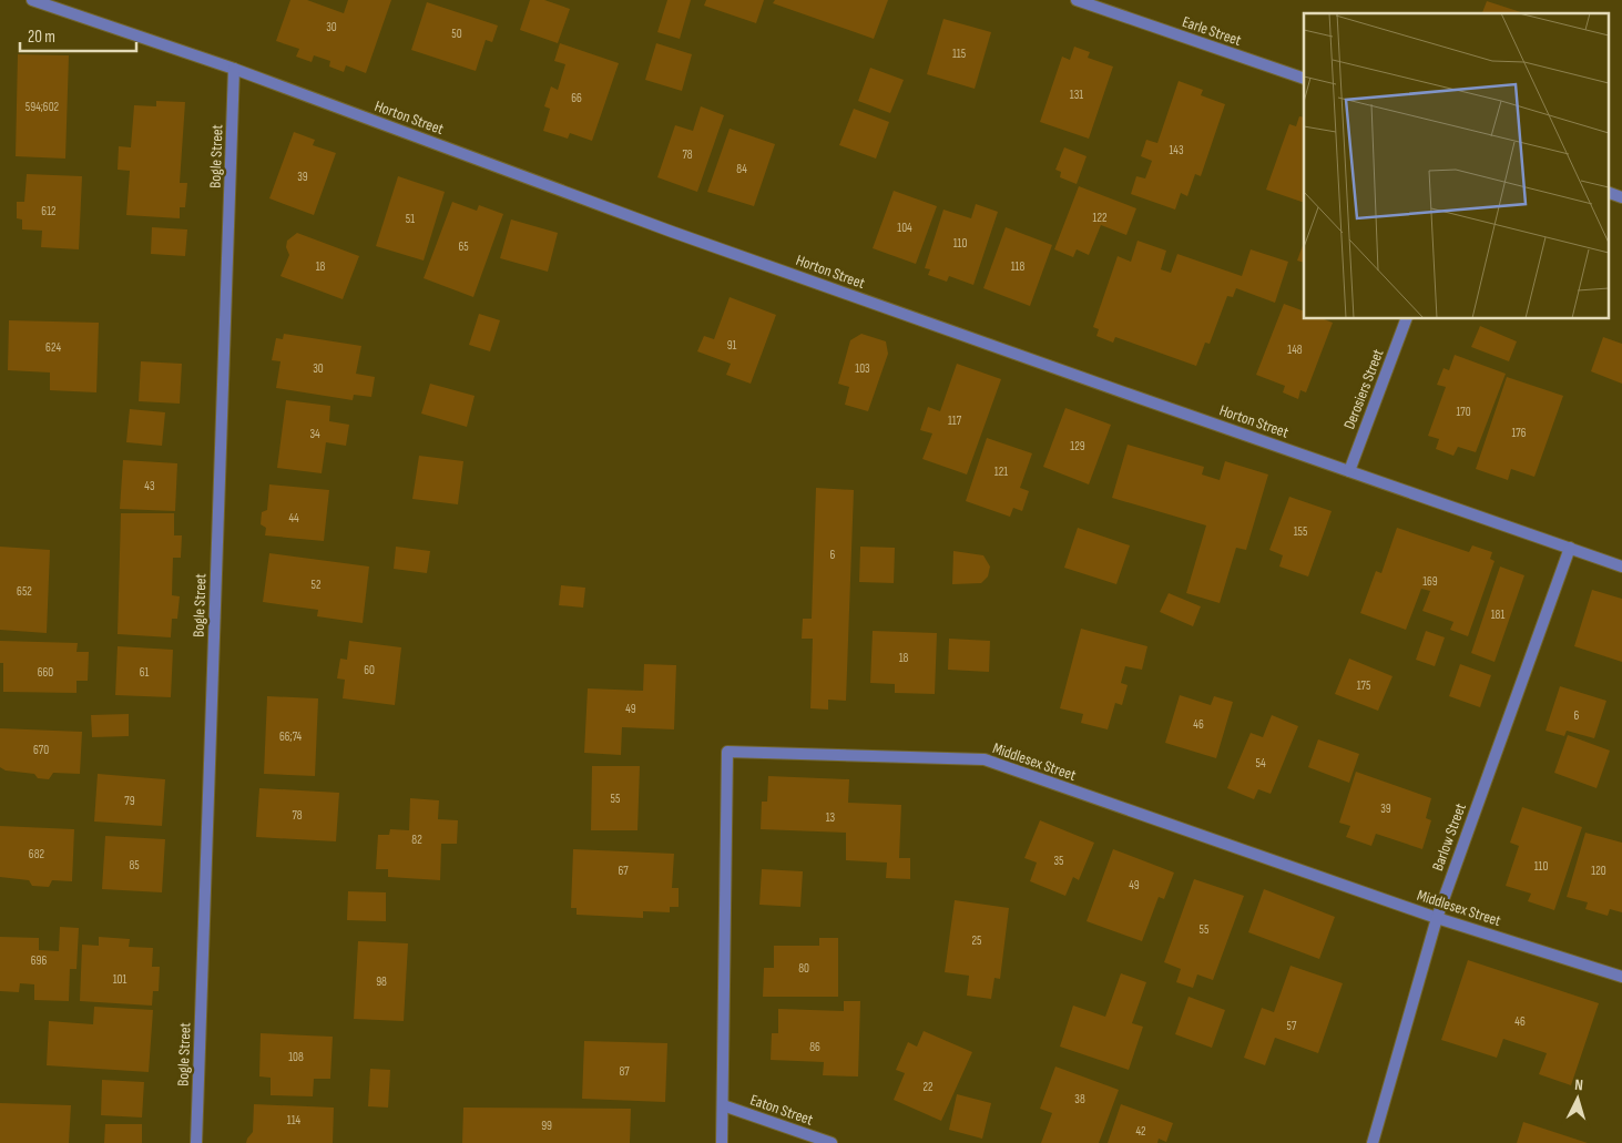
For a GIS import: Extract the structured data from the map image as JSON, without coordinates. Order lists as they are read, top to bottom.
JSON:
{
  "streets": {
    "street": [
      "Earle Street",
      "Horton Street",
      "Bogle Street",
      "Derosiers Street",
      "Middlesex Street",
      "Barlow Street",
      "Eaton Street"
    ]
  },
  "crossings": [
    ["Horton Street", "Bogle Street"],
    ["Horton Street", "Derosiers Street"],
    ["Horton Street", "Barlow Street"],
    ["Middlesex Street", "Barlow Street"],
    ["Middlesex Street", "Eaton Street"]
  ],
  "house_numbers": [
    "30",
    "50",
    "115",
    "131",
    "66",
    "594;602",
    "143",
    "78",
    "84",
    "39",
    "612",
    "122",
    "51",
    "104",
    "110",
    "65",
    "18",
    "118",
    "91",
    "624",
    "148",
    "30",
    "103",
    "170",
    "117",
    "176",
    "34",
    "129",
    "121",
    "43",
    "44",
    "155",
    "6",
    "169",
    "52",
    "652",
    "181",
    "18",
    "60",
    "660",
    "61",
    "175",
    "49",
    "6",
    "46",
    "66;74",
    "670",
    "54",
    "55",
    "79",
    "39",
    "78",
    "13",
    "82",
    "682",
    "35",
    "85",
    "110",
    "67",
    "120",
    "49",
    "55",
    "25",
    "696",
    "80",
    "101",
    "98",
    "46",
    "57",
    "86",
    "108",
    "87",
    "22",
    "38",
    "114",
    "99",
    "42"
  ],
  "scale_bar": "20 m",
  "north": "top"
}
